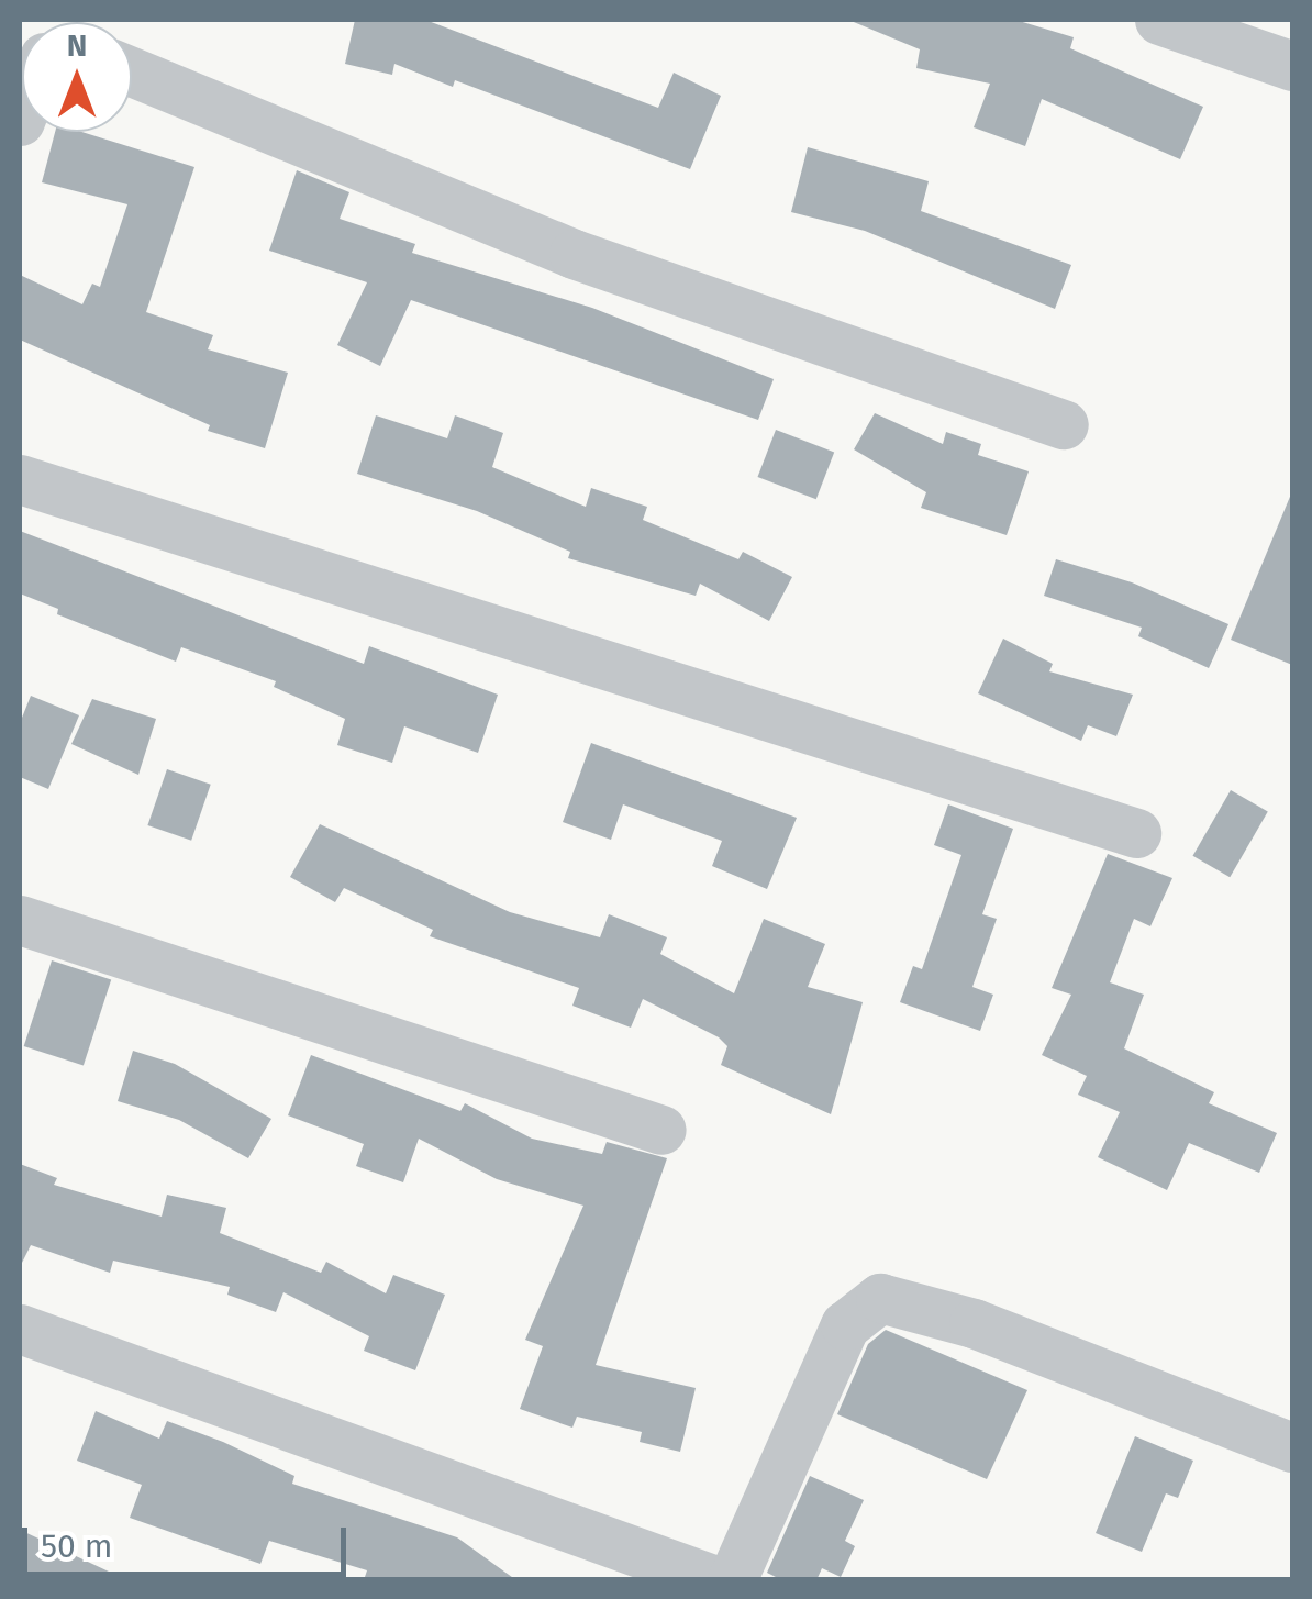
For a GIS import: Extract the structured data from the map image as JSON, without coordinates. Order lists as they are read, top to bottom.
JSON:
{
  "scale_bar": "50 m",
  "north": "top"
}
